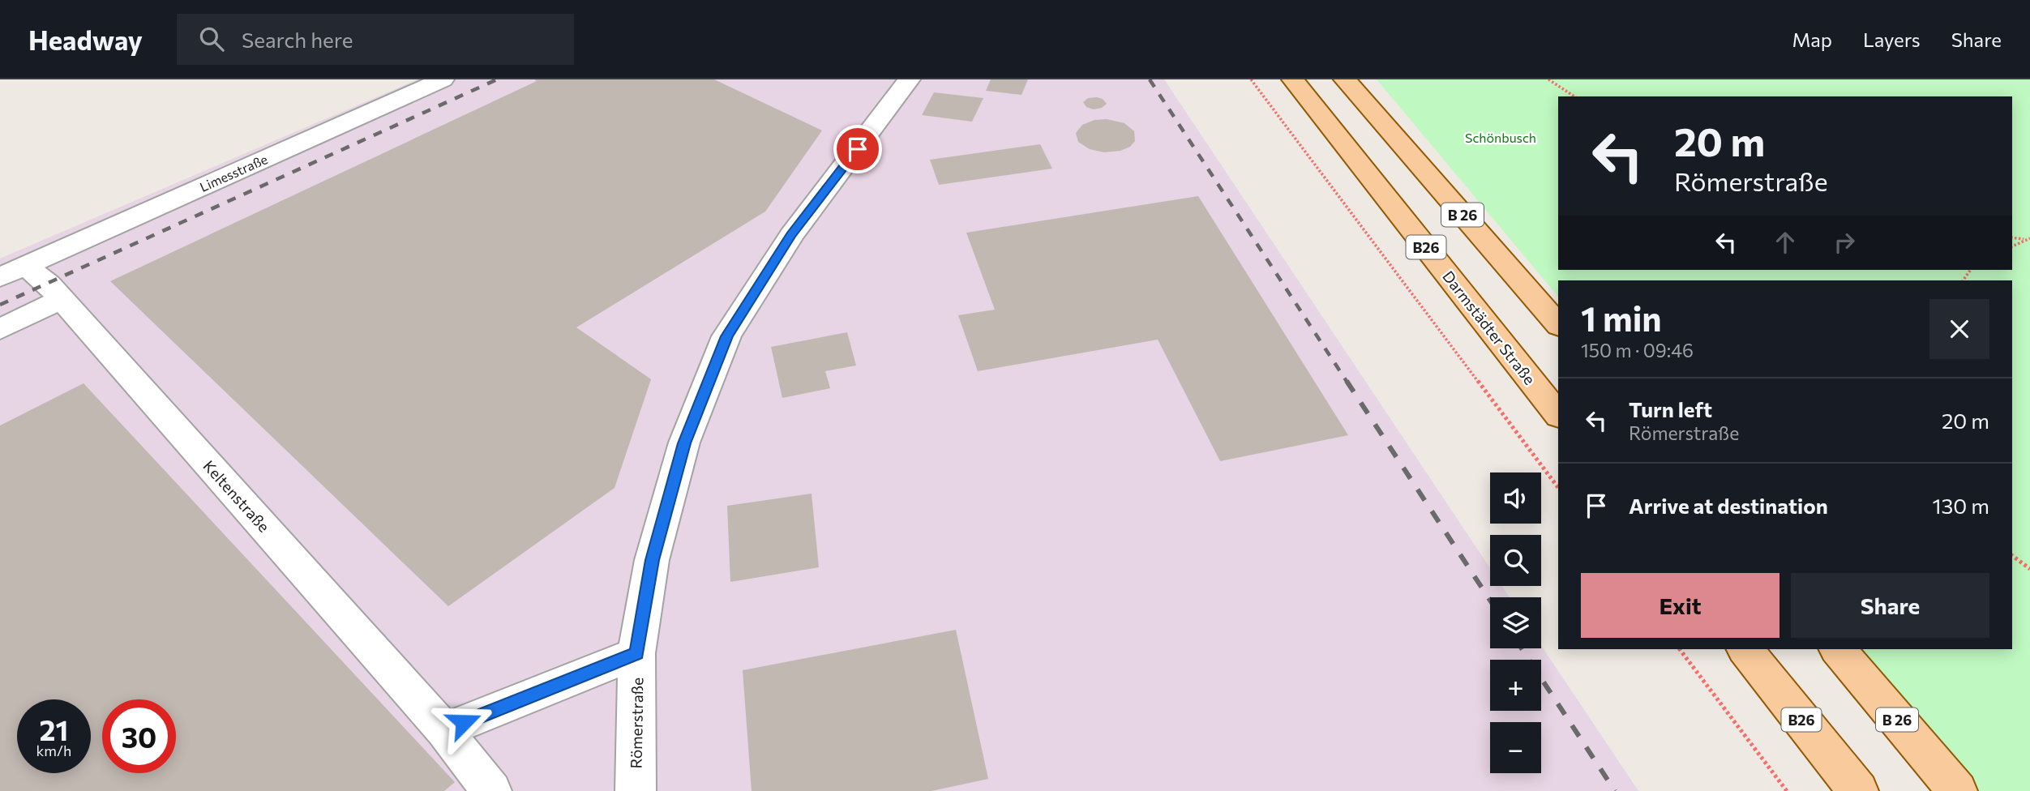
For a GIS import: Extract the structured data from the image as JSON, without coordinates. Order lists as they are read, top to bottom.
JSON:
{
  "streets": {
    "main road": ["B 26", "B26", "Darmstädter Straße"],
    "street": ["Limesstraße", "Keltenstraße", "Römerstraße"]
  },
  "crossings": [
    ["Limesstraße", "Keltenstraße"]
  ],
  "parks": ["Schönbusch"],
  "page": {
    "header": "Headway",
    "search": "Search here",
    "nav": ["Map", "Layers", "Share"],
    "turn": ["20 m", "Römerstraße"],
    "heading": ["1 min", "150 m · 09:46"],
    "list": [
      {
        "name": "Turn left",
        "note": "Römerstraße",
        "value": "20 m"
      },
      {
        "name": "Arrive at destination",
        "value": "130 m"
      }
    ],
    "map_buttons": ["+", "−"],
    "buttons": ["Exit", "Share"],
    "speed": "21 km/h",
    "limit": "30"
  }
}
